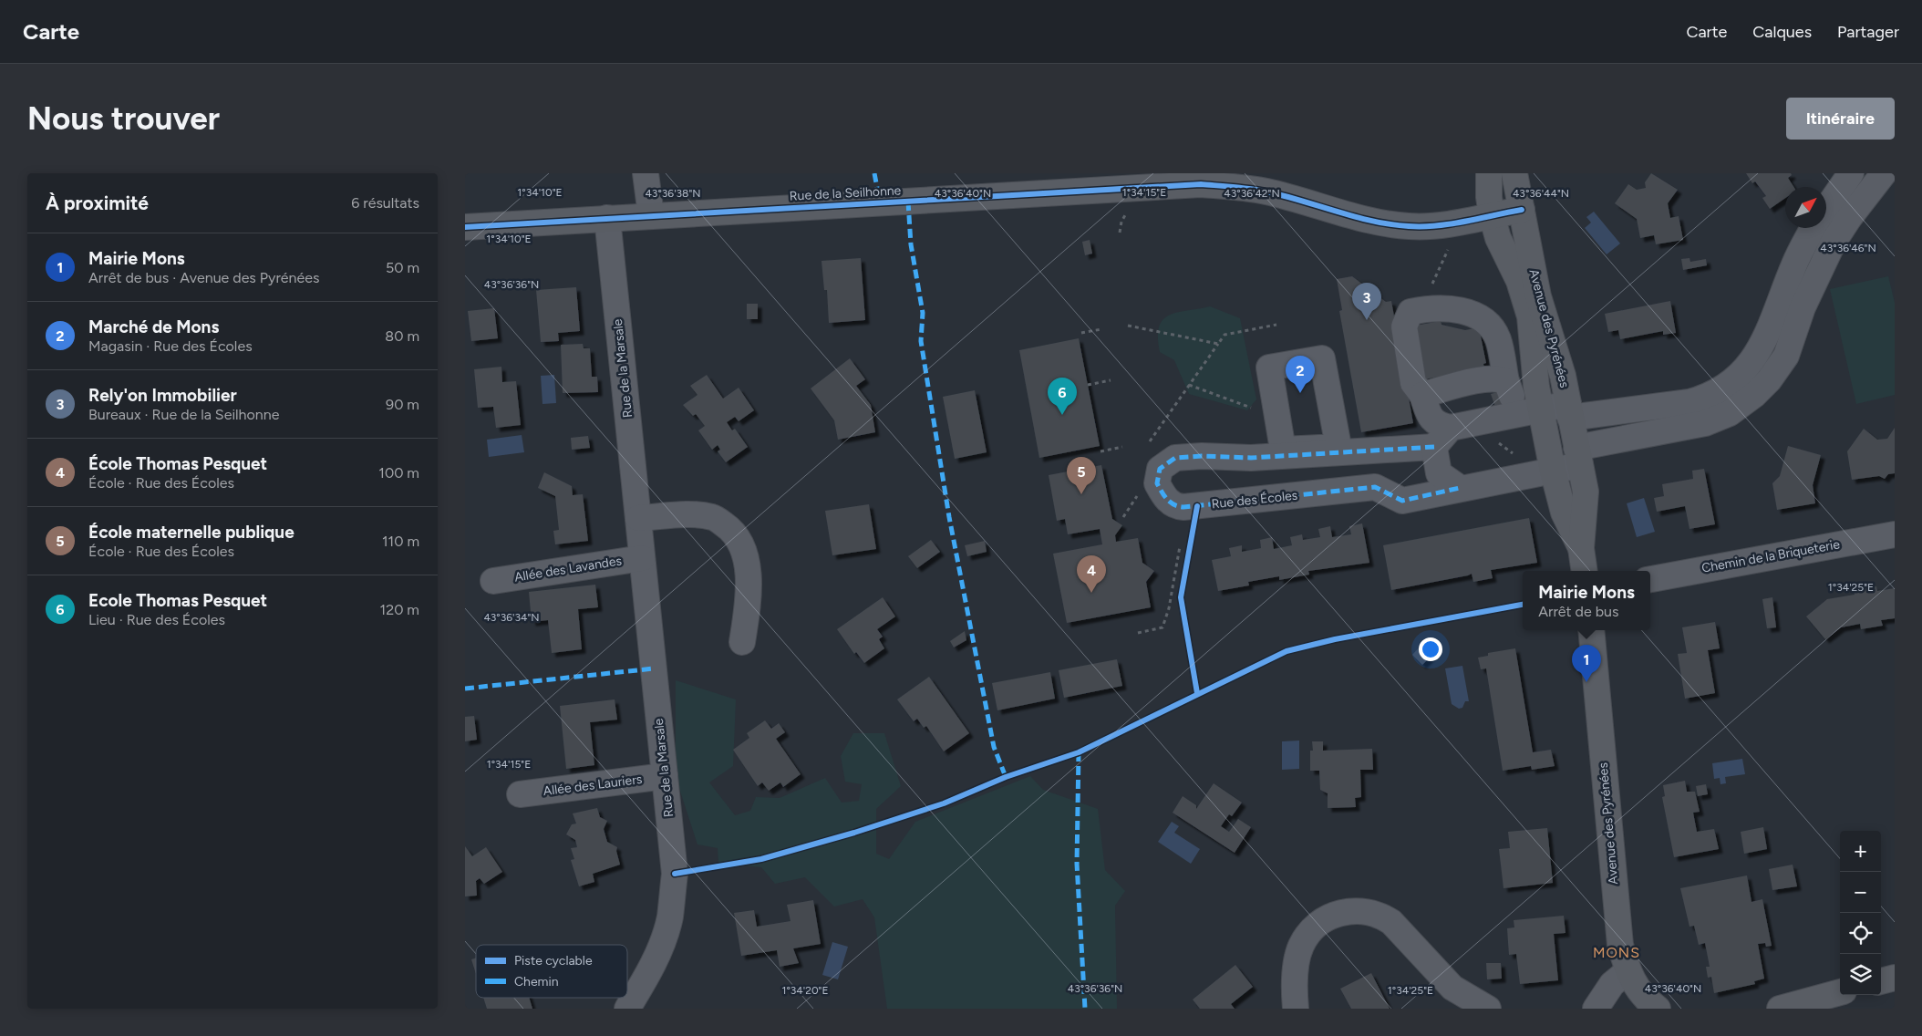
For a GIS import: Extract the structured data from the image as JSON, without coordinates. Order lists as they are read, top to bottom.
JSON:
{
  "streets": {
    "street": [
      "Rue de la Seilhonne",
      "Avenue des Pyrénées",
      "Rue de la Marsale",
      "Rue des Écoles",
      "Chemin de la Briqueterie",
      "Allée des Lavandes",
      "Allée des Lauriers"
    ]
  },
  "crossings": [
    ["Rue de la Seilhonne", "Avenue des Pyrénées"],
    ["Rue de la Seilhonne", "Rue de la Marsale"],
    ["Avenue des Pyrénées", "Rue des Écoles"],
    ["Rue de la Marsale", "Allée des Lavandes"],
    ["Rue de la Marsale", "Allée des Lauriers"]
  ],
  "districts": ["MONS"],
  "legend": ["Piste cyclable", "Chemin"],
  "north": "top right",
  "page": {
    "header": "Carte",
    "nav": ["Carte", "Calques", "Partager"],
    "buttons": "Itinéraire",
    "title": "Nous trouver",
    "heading": ["À proximité", "6 résultats"],
    "list": [
      {
        "mark": "1",
        "name": "Mairie Mons",
        "note": "Arrêt de bus · Avenue des Pyrénées",
        "value": "50 m"
      },
      {
        "mark": "2",
        "name": "Marché de Mons",
        "note": "Magasin · Rue des Écoles",
        "value": "80 m"
      },
      {
        "mark": "3",
        "name": "Rely'on Immobilier",
        "note": "Bureaux · Rue de la Seilhonne",
        "value": "90 m"
      },
      {
        "mark": "4",
        "name": "École Thomas Pesquet",
        "note": "École · Rue des Écoles",
        "value": "100 m"
      },
      {
        "mark": "5",
        "name": "École maternelle publique",
        "note": "École · Rue des Écoles",
        "value": "110 m"
      },
      {
        "mark": "6",
        "name": "Ecole Thomas Pesquet",
        "note": "Lieu · Rue des Écoles",
        "value": "120 m"
      }
    ],
    "pins": [
      "3",
      "2",
      "6",
      "5",
      "4",
      "1"
    ],
    "popup": ["Mairie Mons", "Arrêt de bus"],
    "map_buttons": ["+", "−"]
  },
  "coordinates": [
    "1°34'10\"E",
    "1°34'15\"E",
    "43°36'38\"N",
    "43°36'40\"N",
    "43°36'44\"N",
    "43°36'42\"N",
    "43°36'46\"N",
    "43°36'36\"N",
    "1°34'25\"E",
    "43°36'34\"N",
    "1°34'20\"E"
  ]
}
